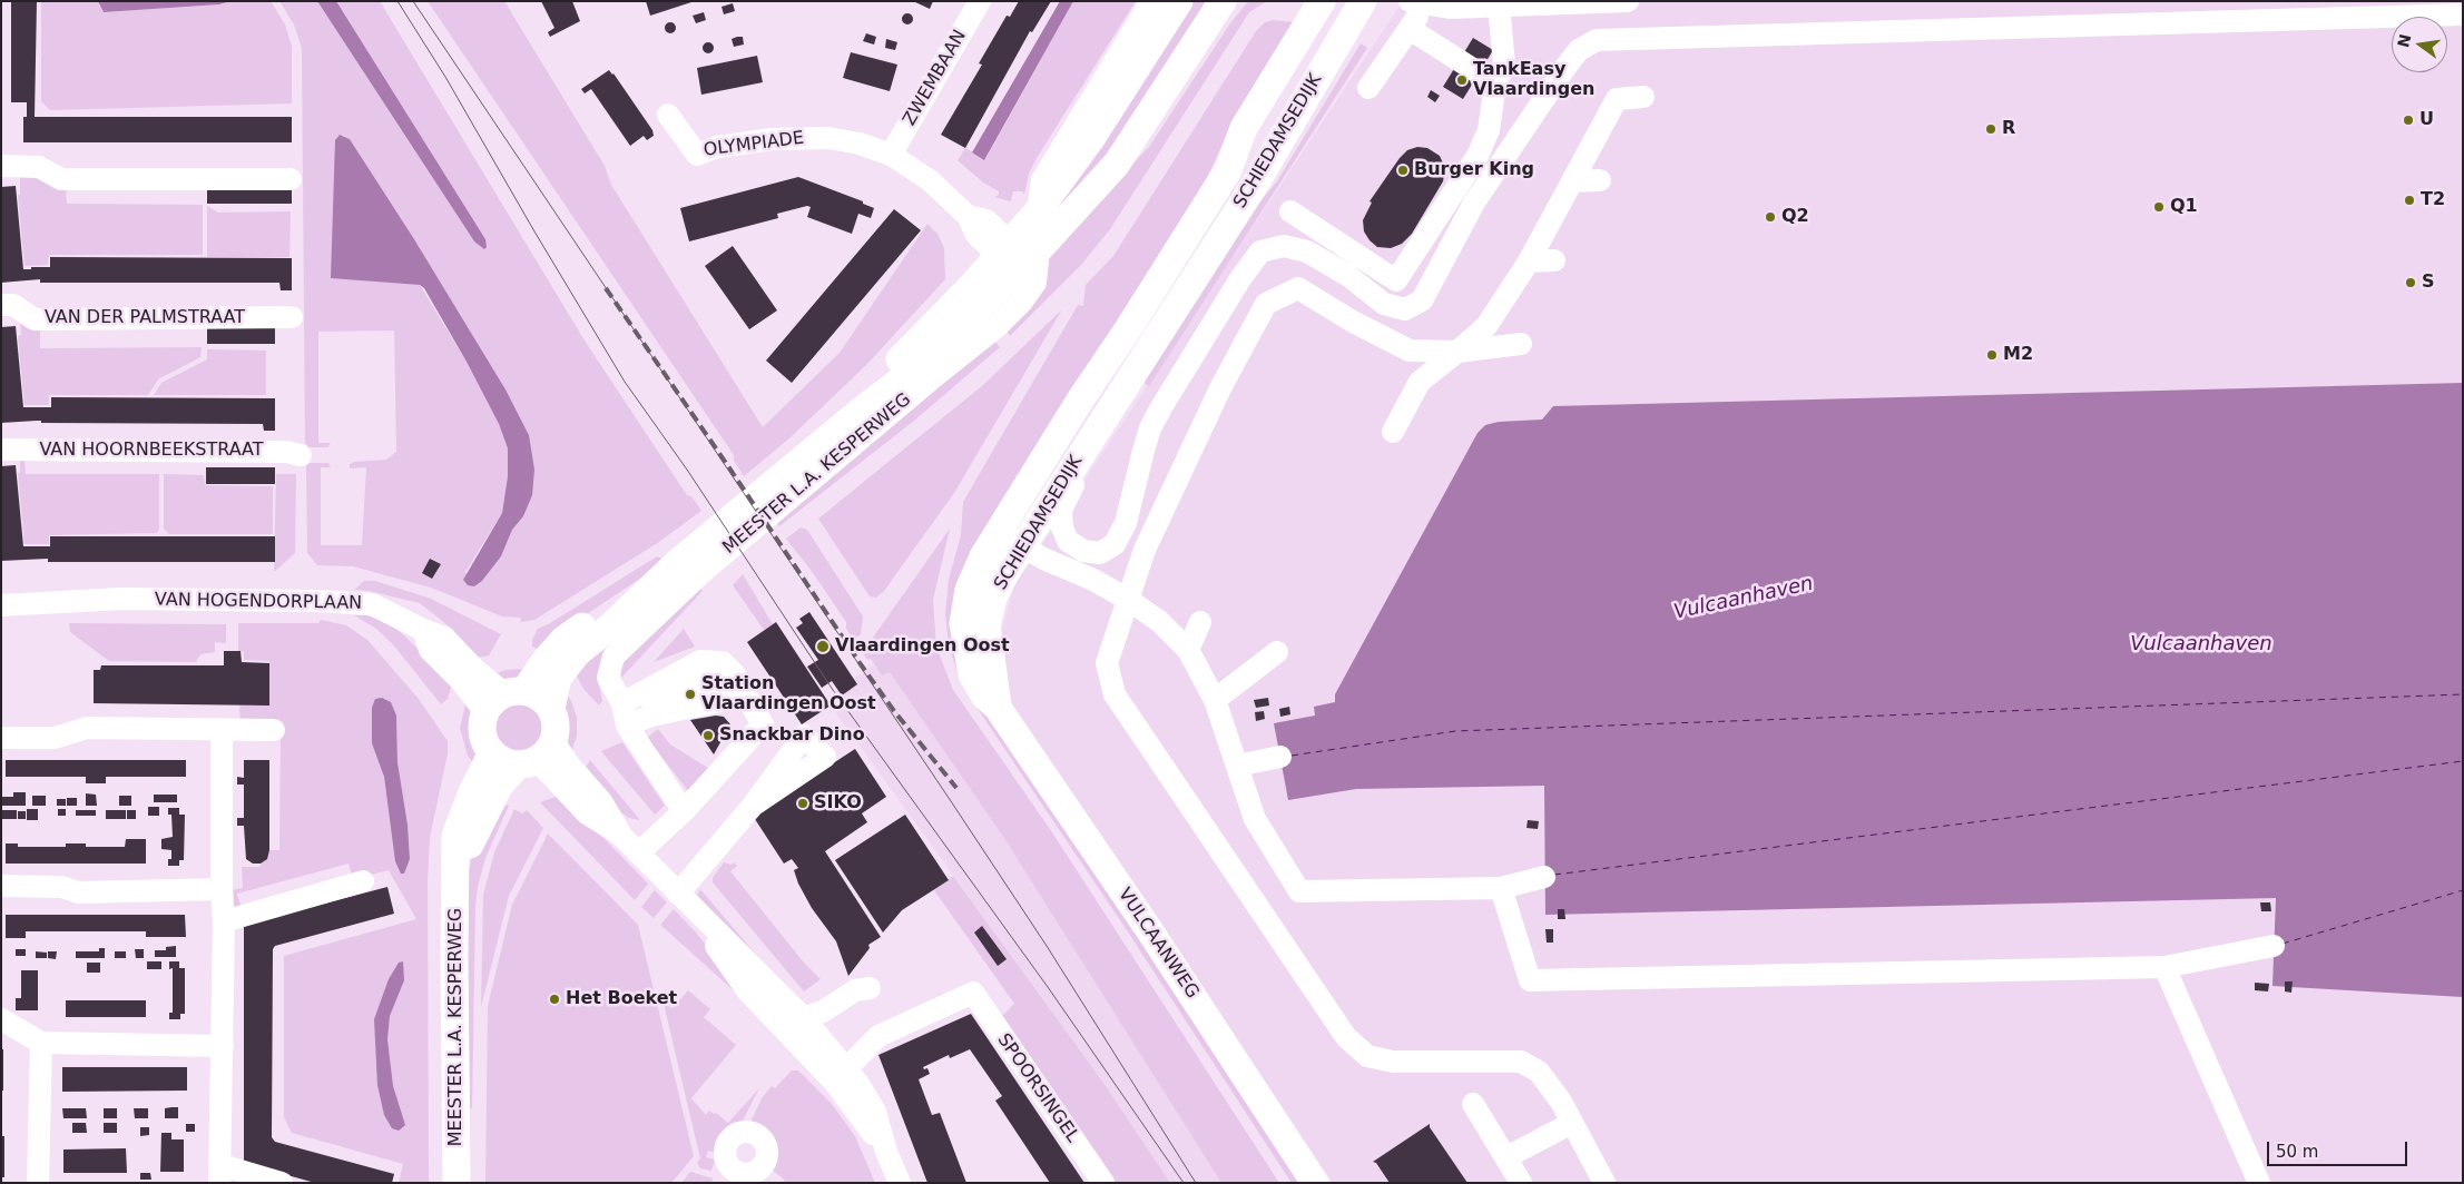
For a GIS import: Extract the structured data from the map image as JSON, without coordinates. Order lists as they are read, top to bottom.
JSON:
{
  "streets": {
    "main road": ["SCHIEDAMSEDIJK", "MEESTER L.A. KESPERWEG", "VULCAANWEG"],
    "street": [
      "ZWEMBAAN",
      "OLYMPIADE",
      "VAN DER PALMSTRAAT",
      "VAN HOORNBEEKSTRAAT",
      "VAN HOGENDORPLAAN",
      "SPOORSINGEL"
    ]
  },
  "crossings": [
    ["ZWEMBAAN", "OLYMPIADE"],
    ["SCHIEDAMSEDIJK", "VULCAANWEG"],
    ["OLYMPIADE", "MEESTER L.A. KESPERWEG"],
    ["MEESTER L.A. KESPERWEG", "VAN HOGENDORPLAAN"]
  ],
  "water": ["Vulcaanhaven"],
  "places": [
    "TankEasy Vlaardingen",
    "U",
    "R",
    "Burger King",
    "T2",
    "Q1",
    "Q2",
    "S",
    "M2",
    "Vlaardingen Oost",
    "Station Vlaardingen Oost",
    "Snackbar Dino",
    "SIKO",
    "Het Boeket"
  ],
  "scale_bar": "50 m",
  "north": "left"
}
